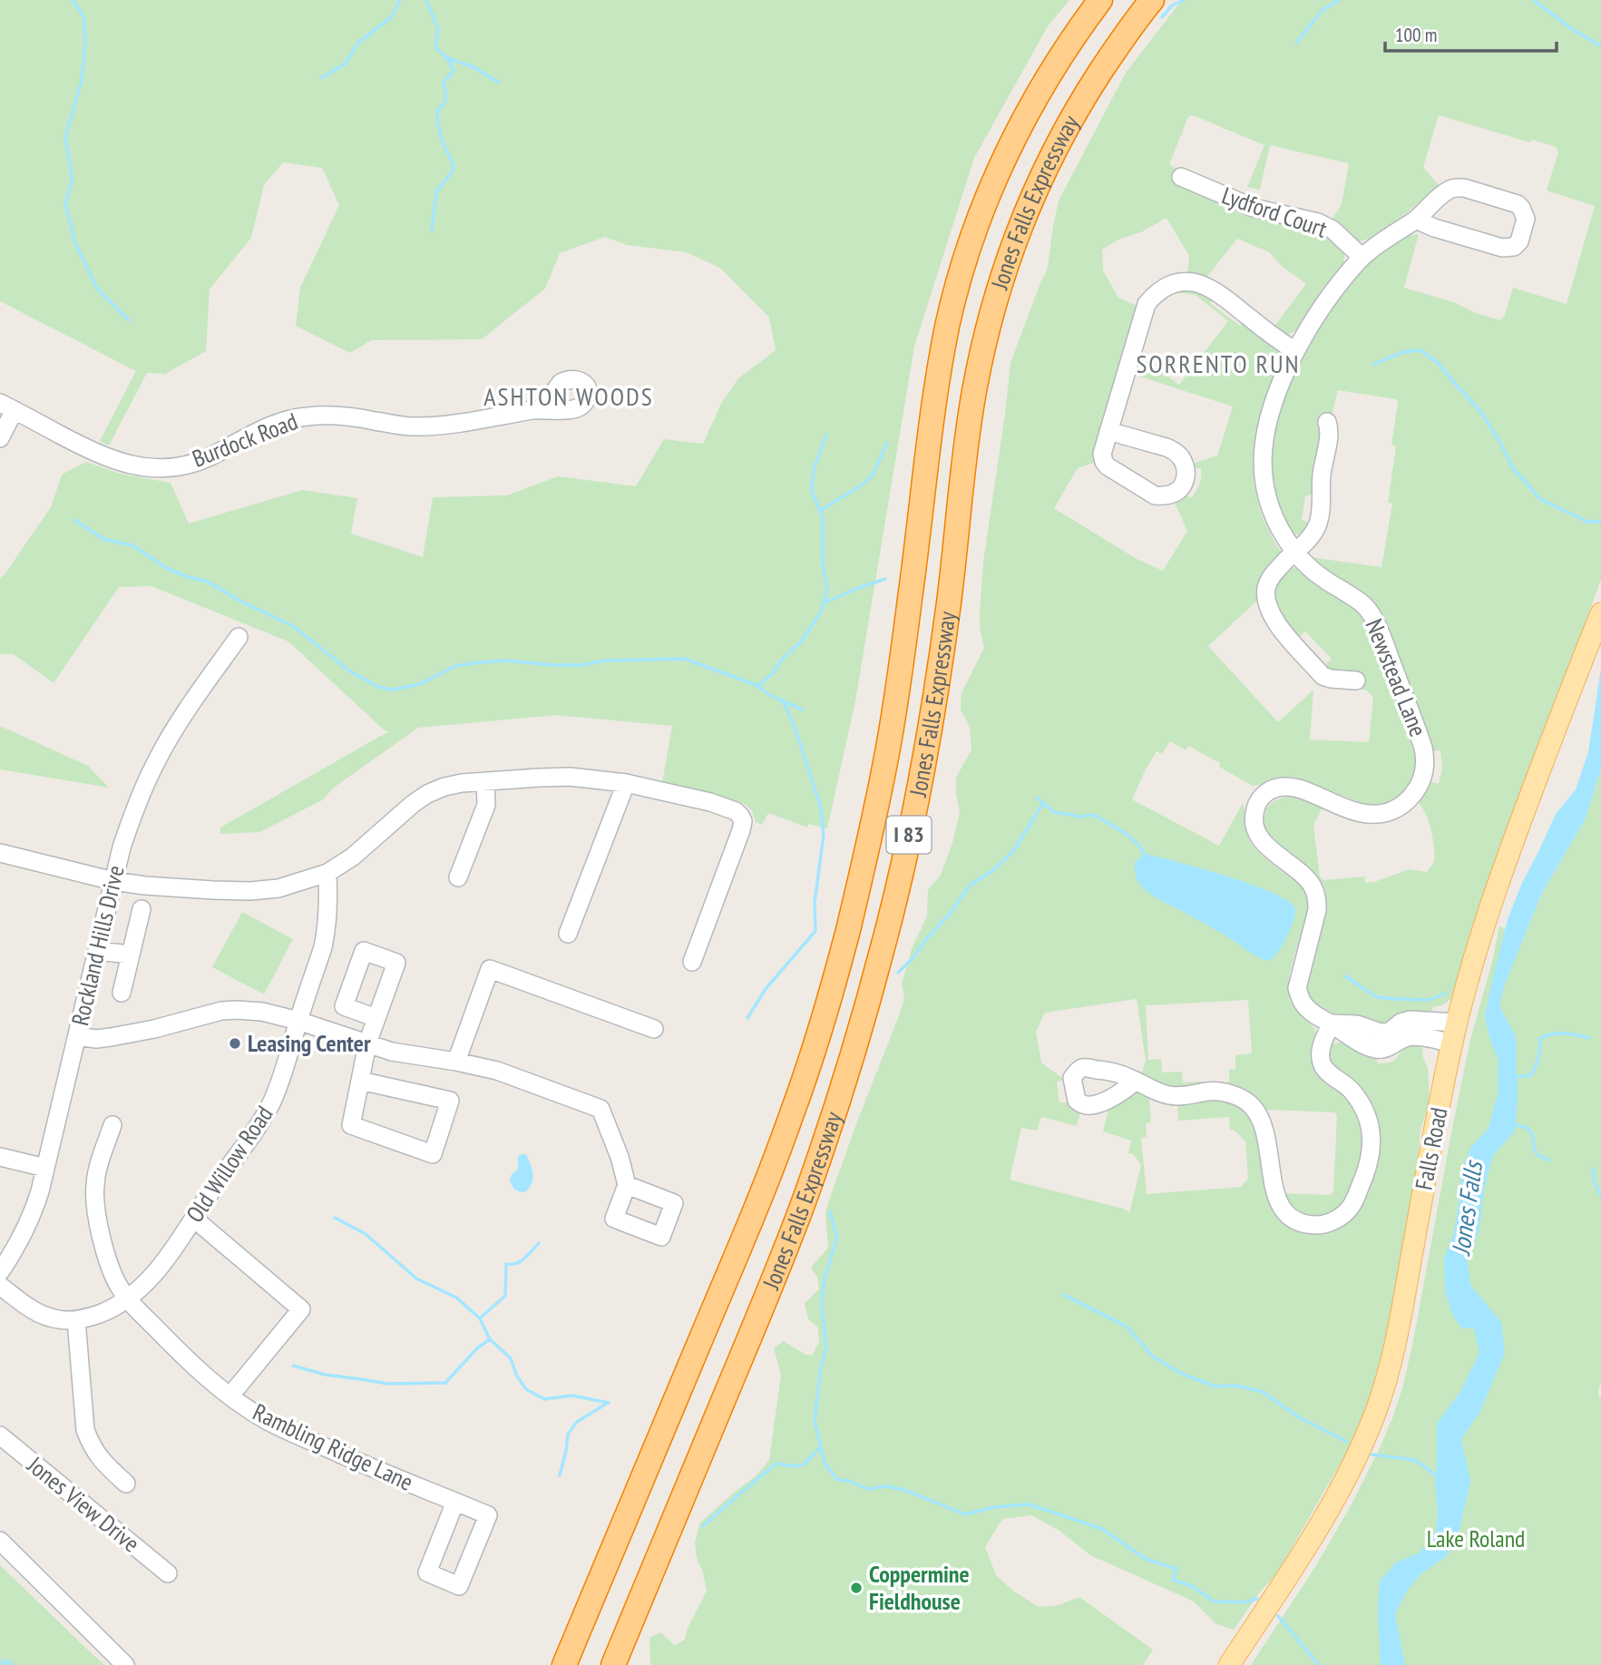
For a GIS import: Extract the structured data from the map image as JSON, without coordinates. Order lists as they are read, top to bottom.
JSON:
{
  "streets": {
    "highway": ["Jones Falls Expressway", "I 83"],
    "main road": ["Falls Road"],
    "street": [
      "Lydford Court",
      "Burdock Road",
      "Newstead Lane",
      "Rockland Hills Drive",
      "Old Willow Road",
      "Rambling Ridge Lane",
      "Jones View Drive"
    ]
  },
  "crossings": [
    ["Lydford Court", "Newstead Lane"],
    ["Newstead Lane", "Falls Road"],
    ["Old Willow Road", "Rambling Ridge Lane"]
  ],
  "districts": ["SORRENTO RUN", "ASHTON WOODS"],
  "water": ["Jones Falls"],
  "parks": ["Lake Roland"],
  "places": ["Leasing Center", "Coppermine Fieldhouse"],
  "scale_bar": "100 m"
}
